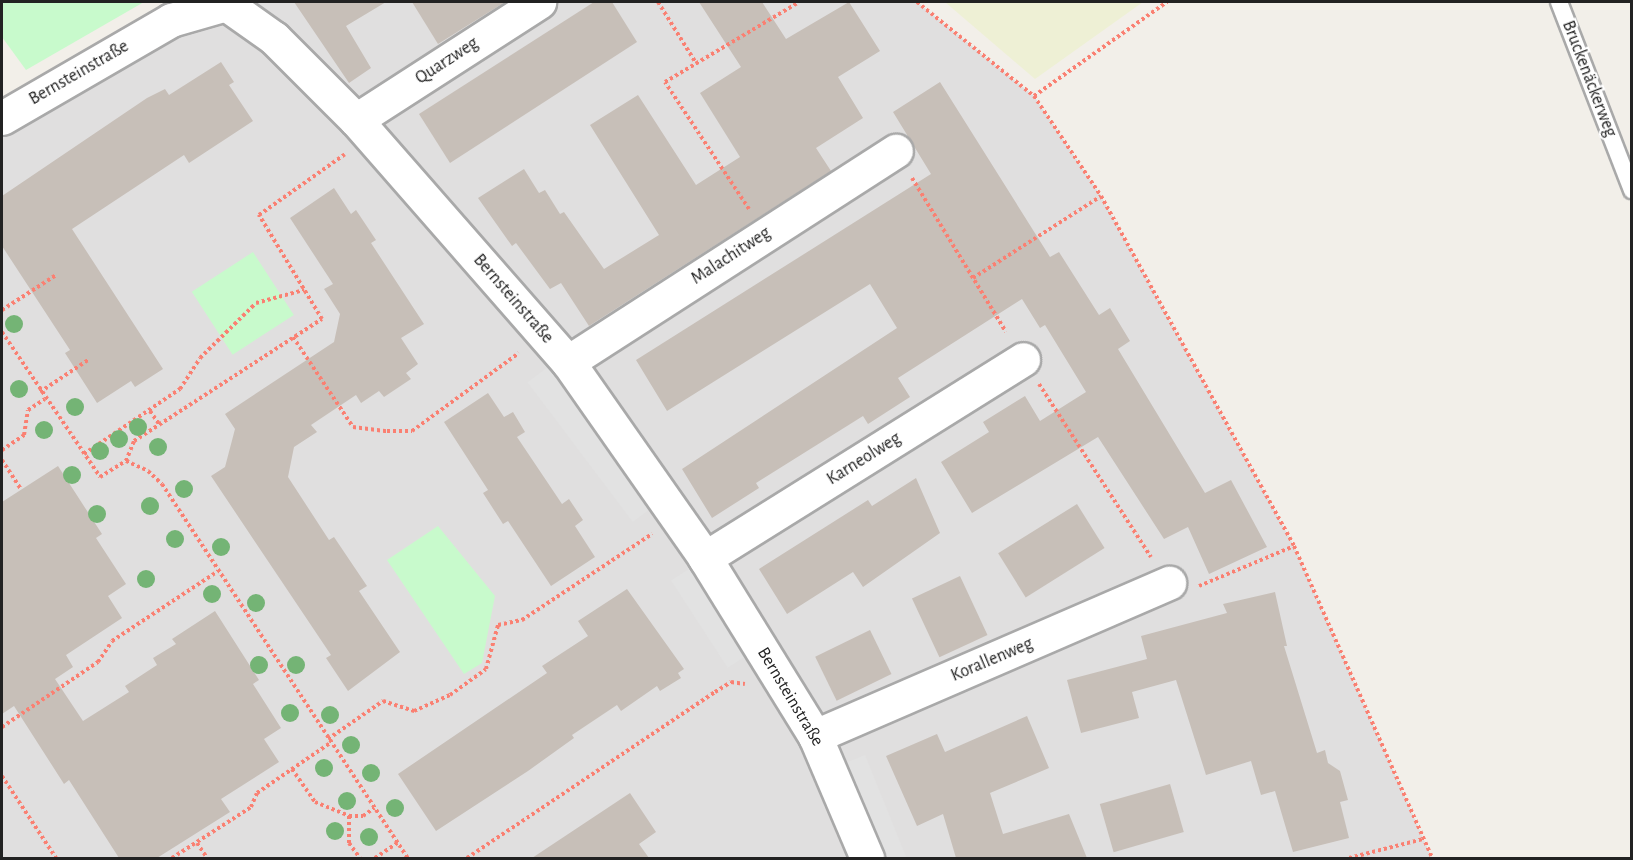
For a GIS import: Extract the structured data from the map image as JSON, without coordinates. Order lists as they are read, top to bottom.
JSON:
{
  "streets": {
    "street": [
      "Quarzweg",
      "Bernsteinstraße",
      "Malachitweg",
      "Karneolweg",
      "Korallenweg"
    ],
    "lane": ["Bruckenäckerweg"]
  },
  "crossings": [
    ["Quarzweg", "Bernsteinstraße"],
    ["Bernsteinstraße", "Malachitweg"],
    ["Bernsteinstraße", "Karneolweg"],
    ["Bernsteinstraße", "Korallenweg"]
  ]
}
